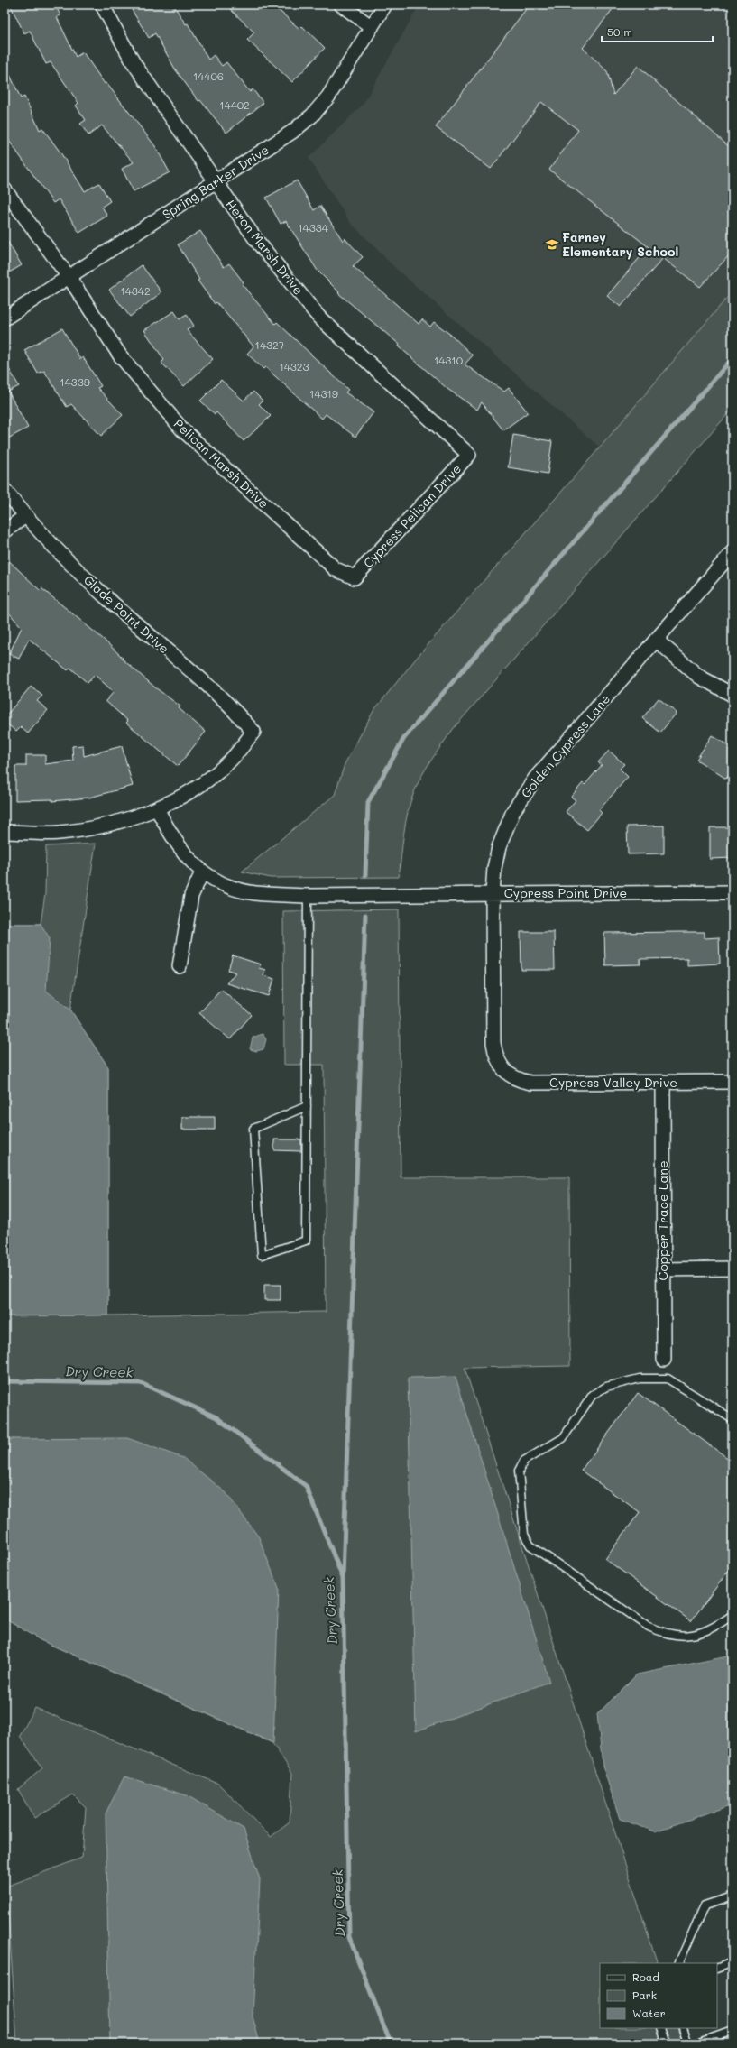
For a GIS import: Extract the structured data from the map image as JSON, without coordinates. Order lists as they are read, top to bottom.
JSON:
{
  "streets": {
    "street": [
      "Spring Barker Drive",
      "Heron Marsh Drive",
      "Pelican Marsh Drive",
      "Cypress Pelican Drive",
      "Glade Point Drive",
      "Golden Cypress Lane",
      "Cypress Point Drive",
      "Cypress Valley Drive",
      "Copper Trace Lane"
    ]
  },
  "crossings": [
    ["Spring Barker Drive", "Heron Marsh Drive"],
    ["Spring Barker Drive", "Pelican Marsh Drive"],
    ["Heron Marsh Drive", "Cypress Pelican Drive"],
    ["Pelican Marsh Drive", "Cypress Pelican Drive"],
    ["Golden Cypress Lane", "Cypress Point Drive"],
    ["Golden Cypress Lane", "Cypress Valley Drive"],
    ["Cypress Valley Drive", "Copper Trace Lane"]
  ],
  "water": ["Dry Creek"],
  "places": {
    "school or university": ["Farney Elementary School"]
  },
  "house_numbers": [
    "14406",
    "14402",
    "14334",
    "14342",
    "14327",
    "14310",
    "14323",
    "14339",
    "14319"
  ],
  "legend": ["Road", "Park", "Water"],
  "scale_bar": "50 m"
}
